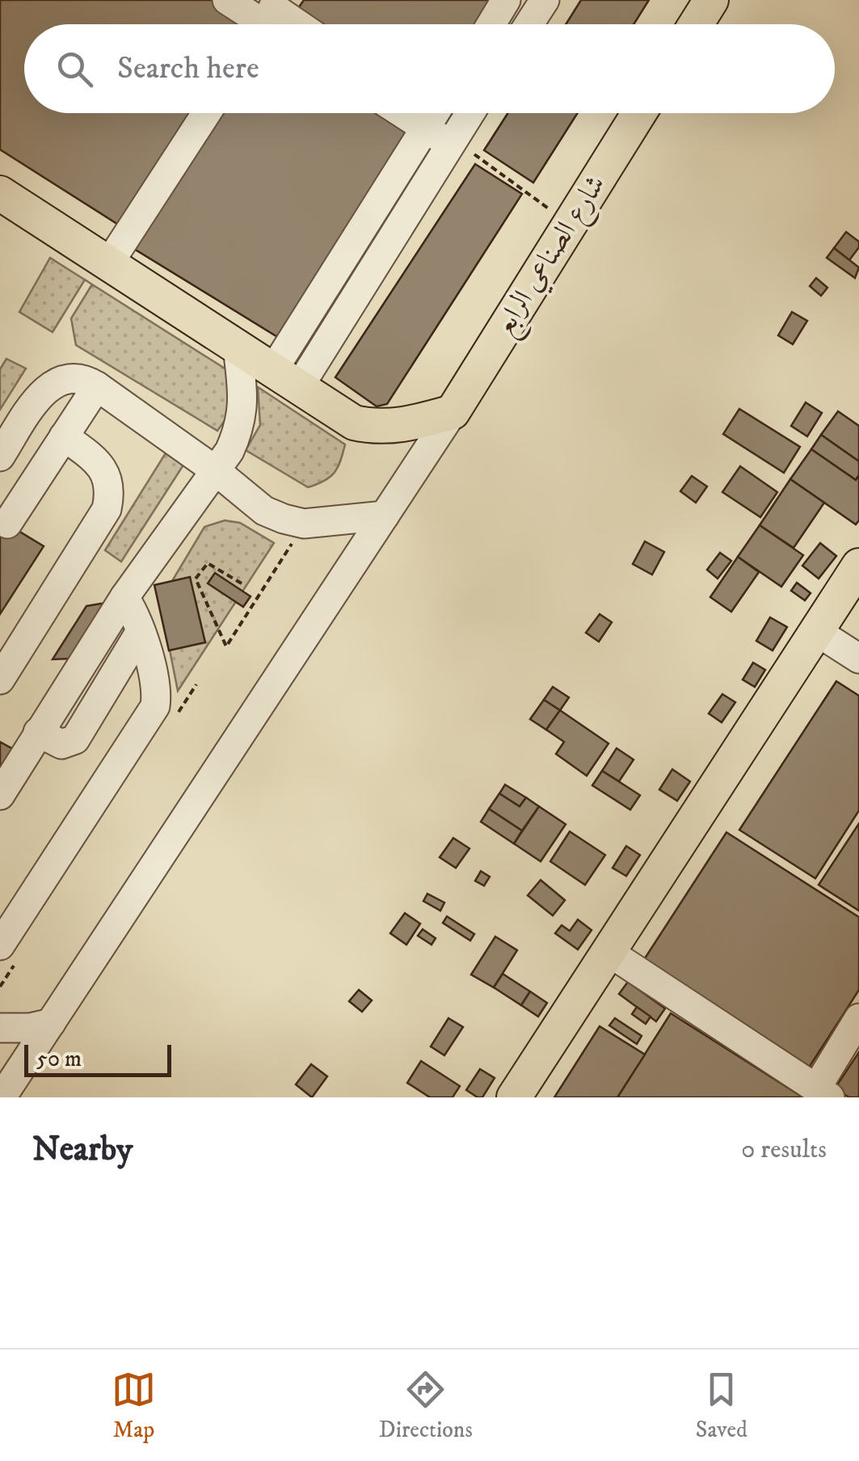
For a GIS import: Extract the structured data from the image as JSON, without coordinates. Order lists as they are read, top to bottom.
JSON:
{
  "streets": {
    "main road": ["شارع الصناعي الرابع"]
  },
  "scale_bar": "50 m",
  "page": {
    "search": "Search here",
    "scale": "50 m",
    "heading": ["Nearby", "0 results"],
    "nav": ["Map", "Directions", "Saved"]
  }
}
